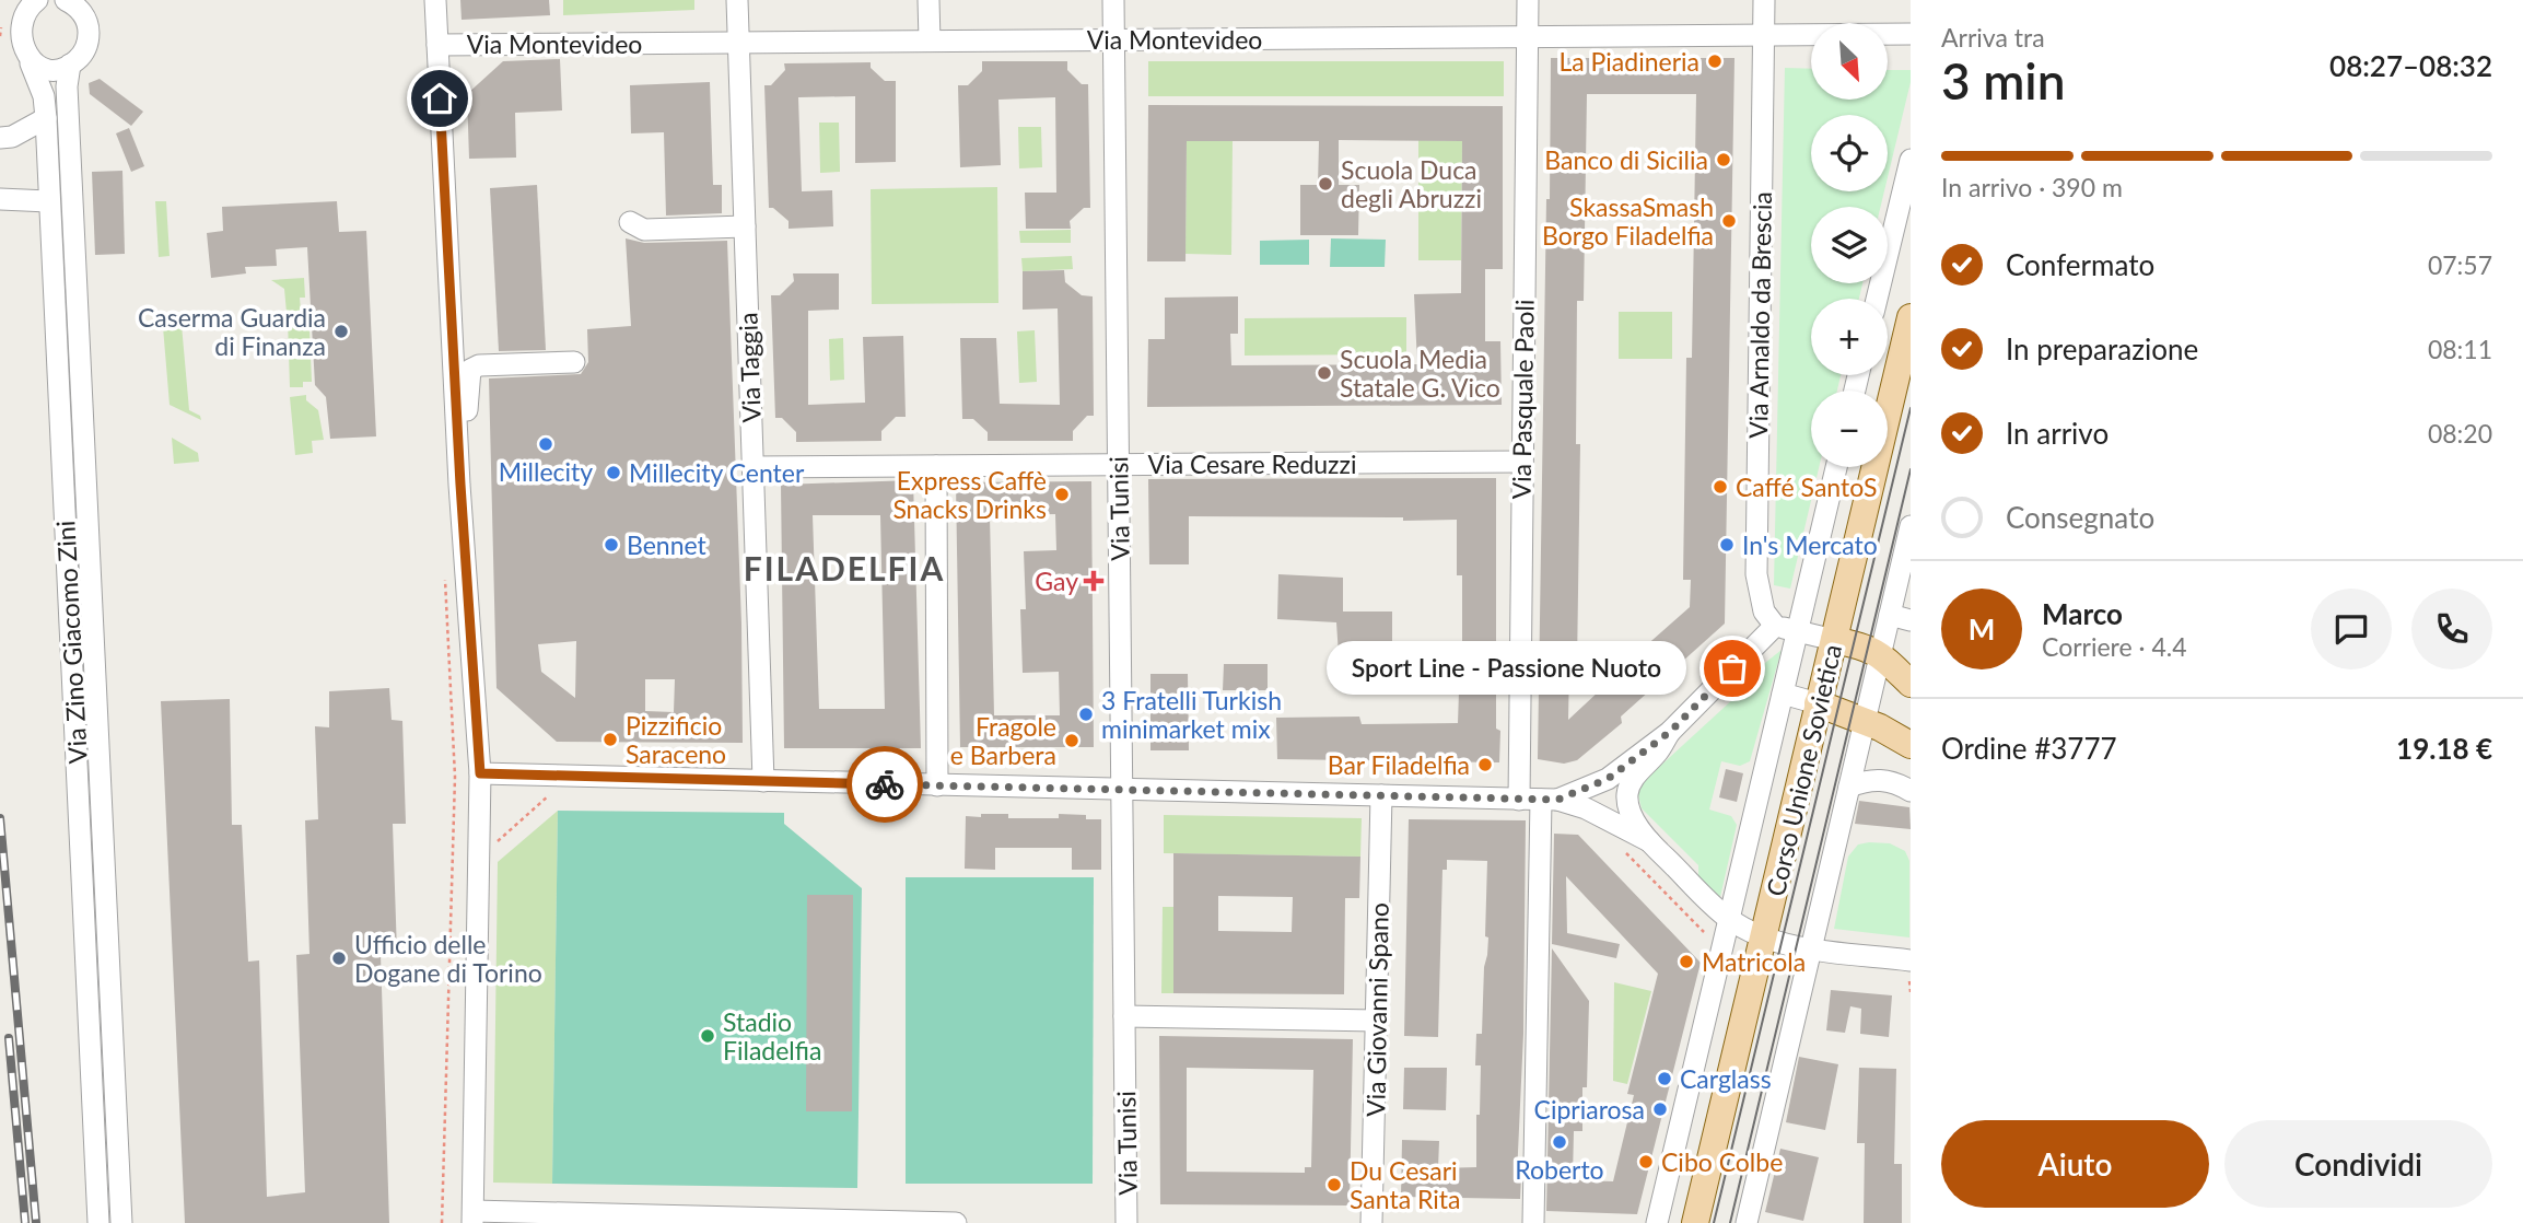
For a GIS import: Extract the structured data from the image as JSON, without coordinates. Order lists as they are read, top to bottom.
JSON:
{
  "streets": {
    "main road": ["Corso Unione Sovietica"],
    "street": [
      "Via Montevideo",
      "Via Arnaldo da Brescia",
      "Via Taggia",
      "Via Pasquale Paoli",
      "Via Cesare Reduzzi",
      "Via Tunisi",
      "Via Zino Giacomo Zini",
      "Via Giovanni Spano"
    ]
  },
  "crossings": [
    ["Via Montevideo", "Via Arnaldo da Brescia"],
    ["Via Montevideo", "Via Taggia"],
    ["Via Montevideo", "Via Pasquale Paoli"],
    ["Via Montevideo", "Via Tunisi"],
    ["Via Taggia", "Via Cesare Reduzzi"],
    ["Via Pasquale Paoli", "Via Cesare Reduzzi"],
    ["Via Cesare Reduzzi", "Via Tunisi"]
  ],
  "districts": ["FILADELFIA"],
  "places": {
    "other": [
      "La Piadineria",
      "Banco di Sicilia",
      "Scuola Duca degli Abruzzi",
      "SkassaSmash Borgo Filadelfia",
      "Caserma Guardia di Finanza",
      "Scuola Media Statale G. Vico",
      "Millecity",
      "Millecity Center",
      "Caffé SantoS",
      "Express Caffè Snacks Drinks",
      "Bennet",
      "In's Mercato",
      "Sport Line - Passione Nuoto",
      "3 Fratelli Turkish minimarket mix",
      "Pizzificio Saraceno",
      "Fragole e Barbera",
      "Bar Filadelfia",
      "Ufficio delle Dogane di Torino",
      "Matricola",
      "Stadio Filadelfia",
      "Carglass",
      "Cipriarosa",
      "Roberto",
      "Cibo Colbe",
      "Du Cesari Santa Rita"
    ],
    "health": ["Gay"]
  },
  "north": "bottom right",
  "page": {
    "heading": ["3 min", "Arriva tra", "08:27–08:32"],
    "panel": [
      "Marco",
      "Corriere · 4.4",
      "Ordine #3777",
      "19.18 €"
    ],
    "map_buttons": ["+", "−"],
    "bar": "In arrivo · 390 m",
    "list": [
      ["Confermato", "07:57"],
      ["In preparazione", "08:11"],
      ["In arrivo", "08:20"],
      "Consegnato"
    ],
    "round": "M",
    "bubble": "Sport Line - Passione Nuoto",
    "buttons": ["Aiuto", "Condividi"]
  }
}
